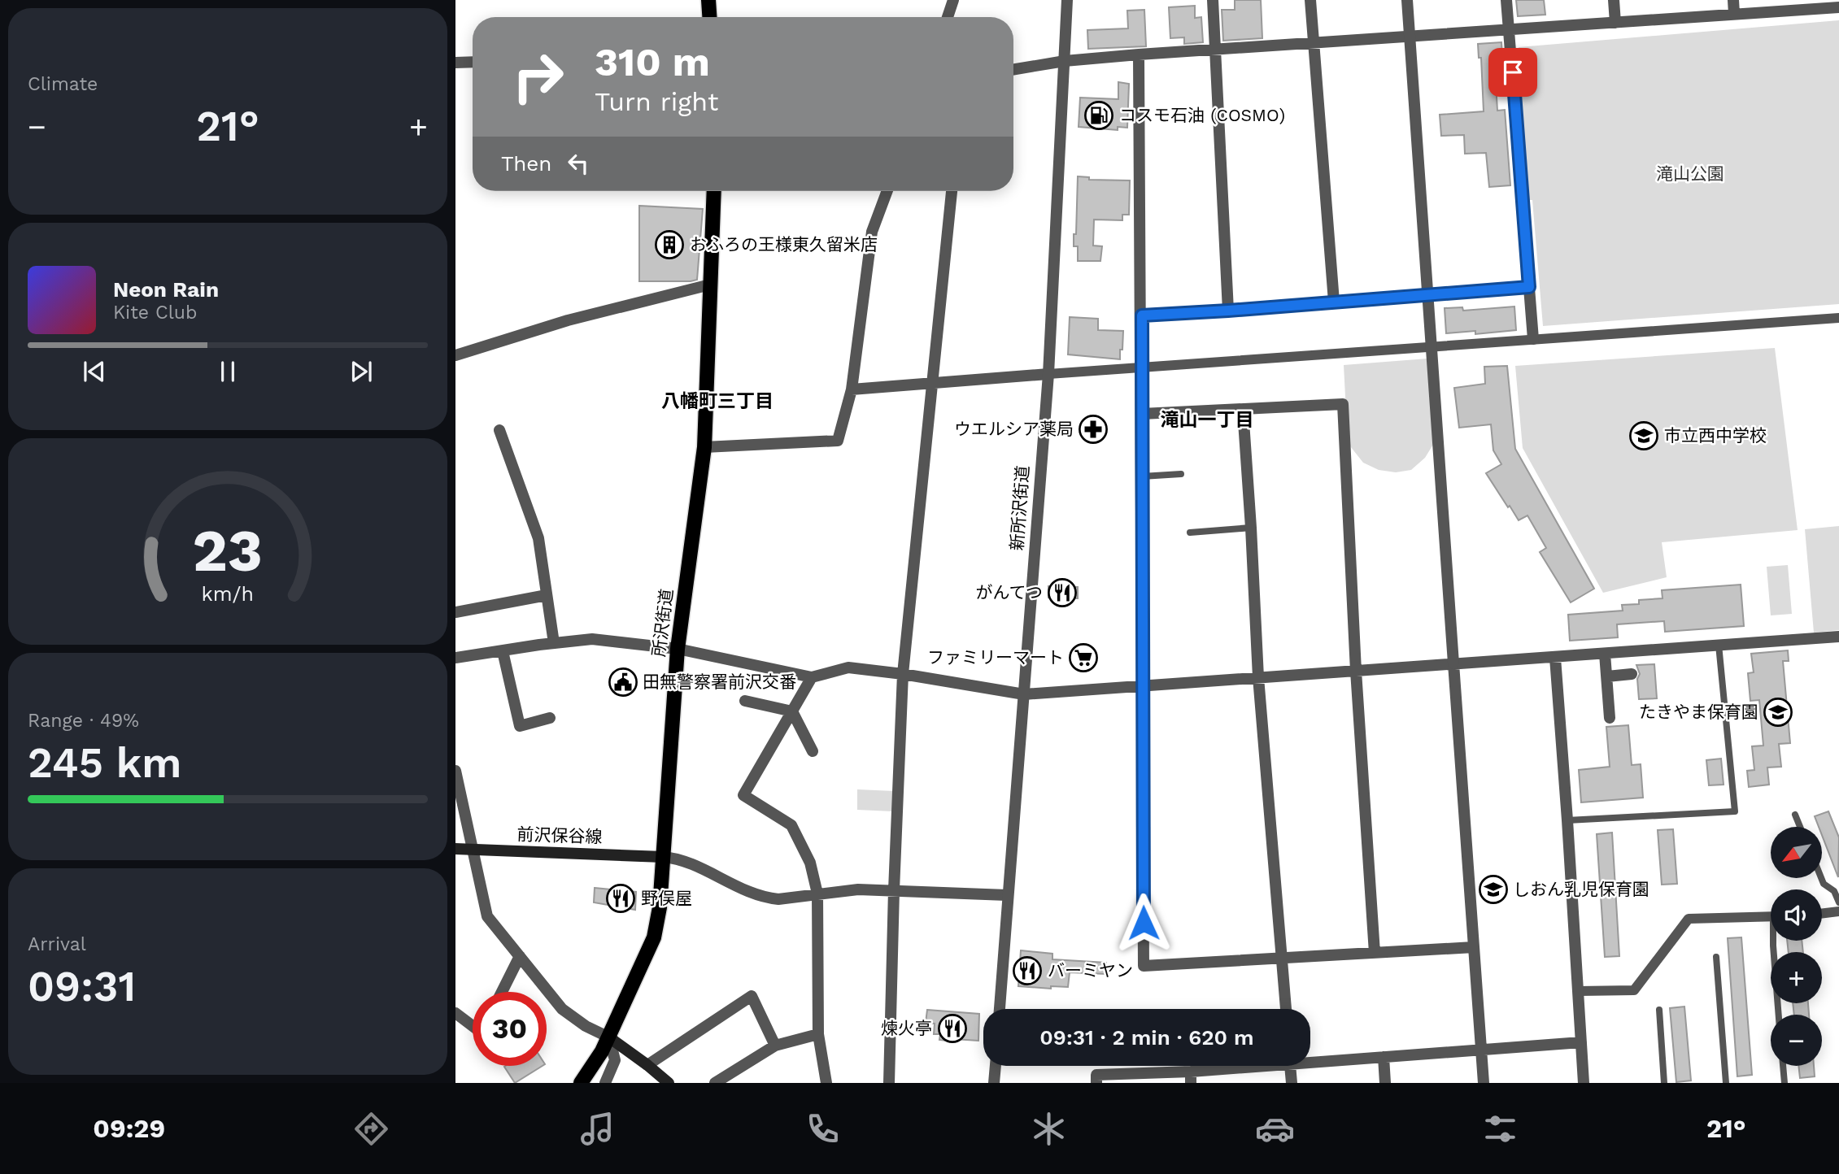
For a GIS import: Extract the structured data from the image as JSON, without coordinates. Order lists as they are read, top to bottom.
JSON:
{
  "streets": {
    "main road": ["所沢街道", "前沢保谷線"],
    "street": ["新所沢街道"]
  },
  "crossings": [
    ["所沢街道", "前沢保谷線"]
  ],
  "districts": ["八幡町三丁目", "滝山一丁目"],
  "parks": ["滝山公園"],
  "places": {
    "fuel station": ["コスモ石油 (COSMO)"],
    "building": ["おふろの王様東久留米店"],
    "pharmacy": ["ウエルシア薬局"],
    "school or university": ["市立西中学校", "たきやま保育園", "しおん乳児保育園"],
    "restaurant": [
      "がんてつ",
      "野俣屋",
      "バーミヤン",
      "煉火亭"
    ],
    "supermarket": ["ファミリーマート"],
    "public building": ["田無警察署前沢交番"]
  },
  "north": "bottom left",
  "page": {
    "tile": [
      "Climate",
      ["Range · 49%", "245 km"],
      ["Arrival", "09:31"]
    ],
    "turn": ["310 m", "Turn right"],
    "heat": ["−", "21°", "+"],
    "then": "Then",
    "song": ["Neon Rain", "Kite Club"],
    "map_buttons": ["+", "−"],
    "limit": "30",
    "trip": "09:31 · 2 min · 620 m",
    "tabs": ["09:29", "21°"],
    "gauge": ["23", "km/h"]
  }
}
